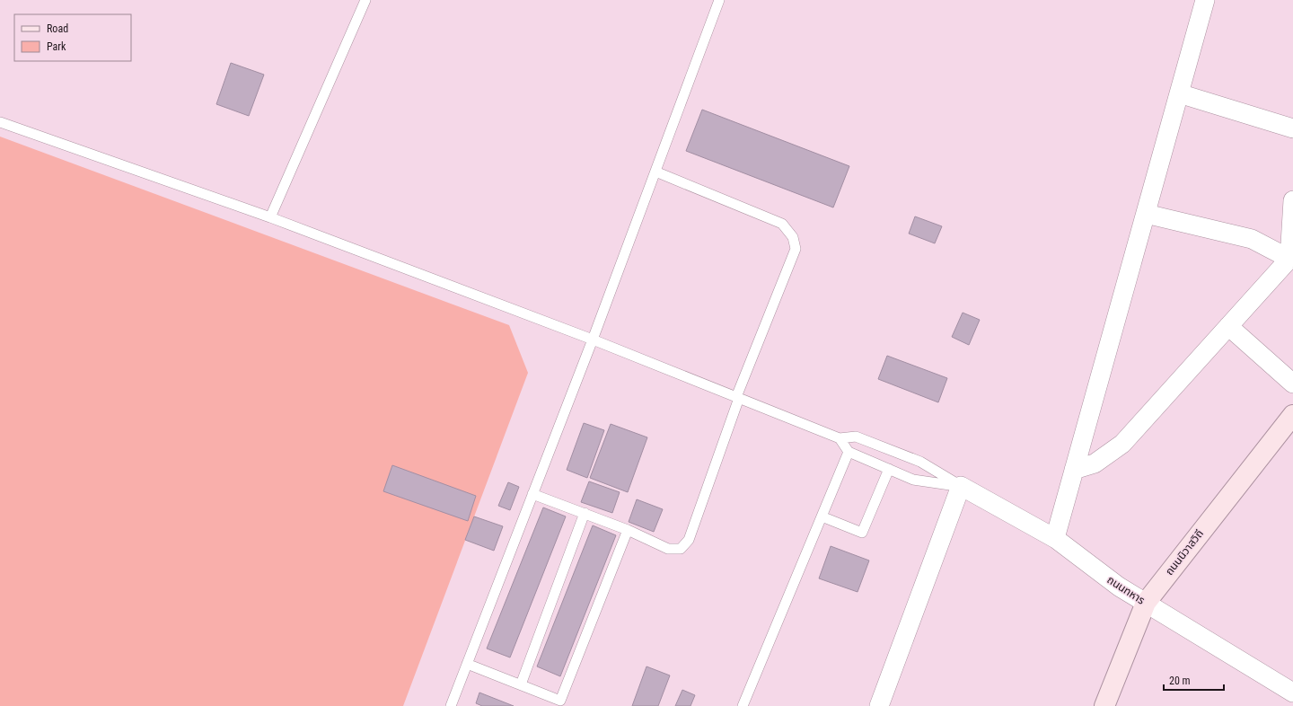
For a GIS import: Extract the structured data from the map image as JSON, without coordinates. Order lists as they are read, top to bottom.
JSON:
{
  "streets": {
    "main road": ["ถนนนิวาสวิถี"],
    "street": ["ถนนทหาร"]
  },
  "crossings": [
    ["ถนนนิวาสวิถี", "ถนนทหาร"]
  ],
  "legend": ["Road", "Park"],
  "scale_bar": "20 m"
}
